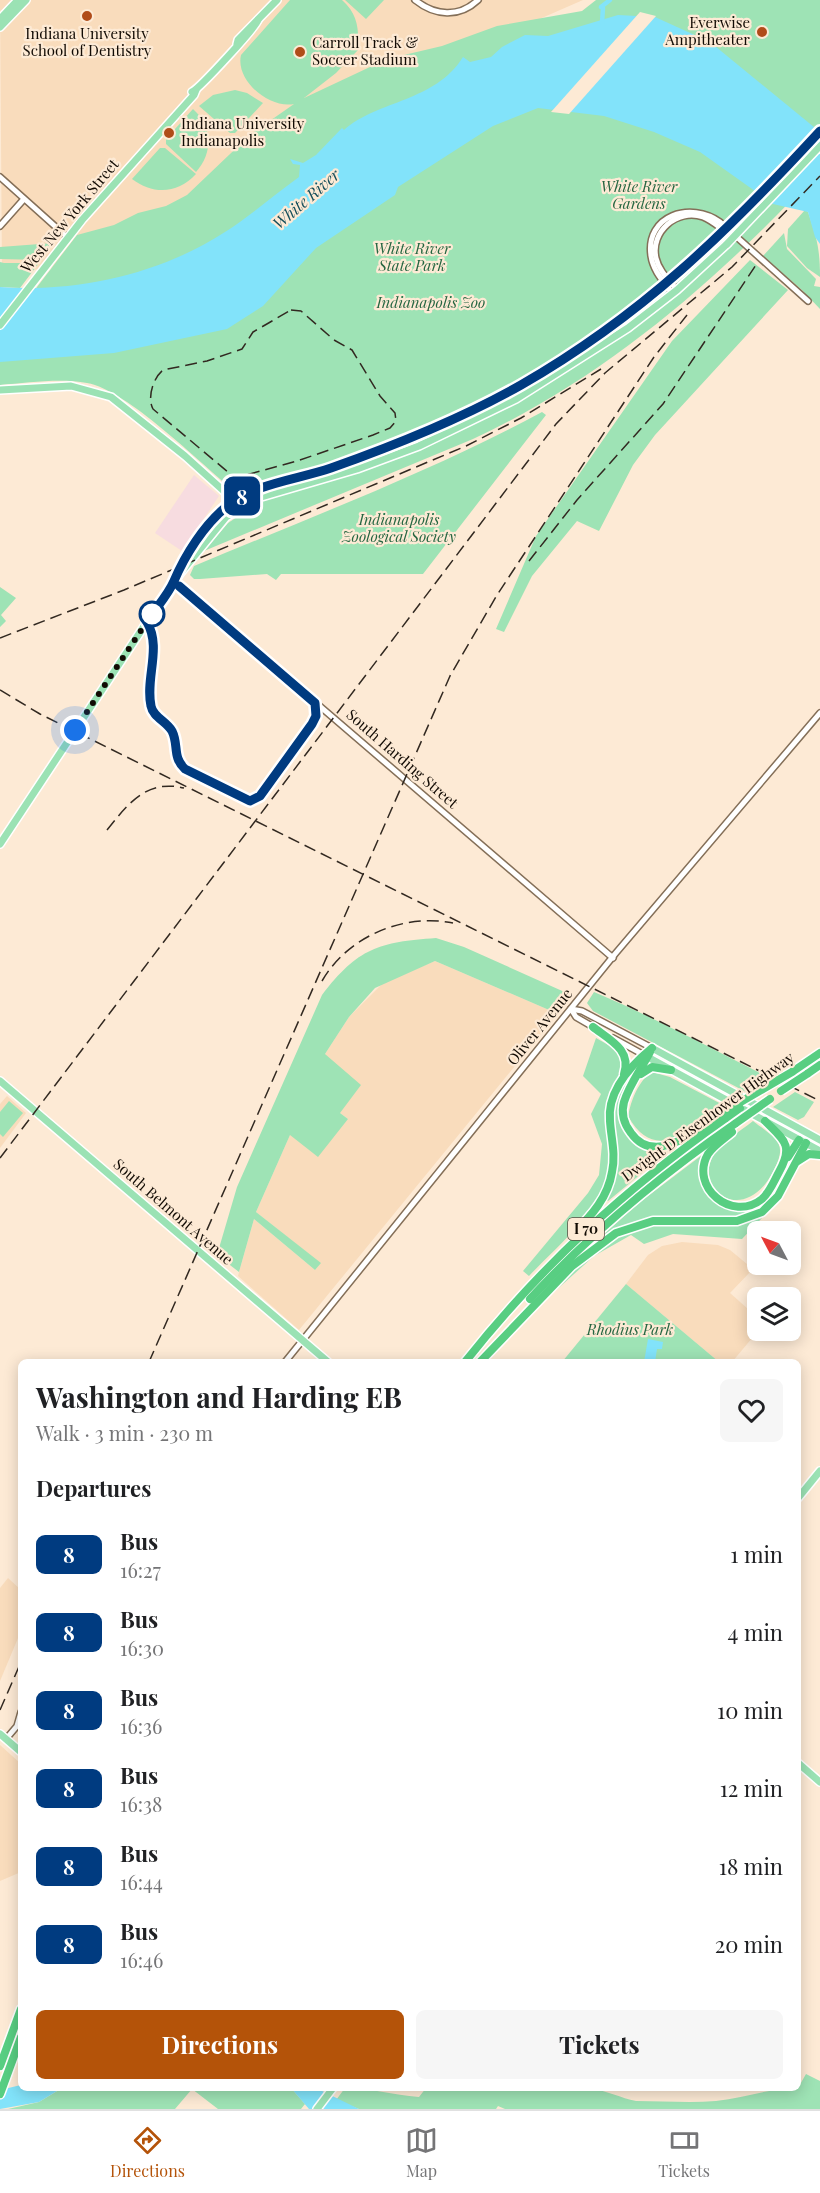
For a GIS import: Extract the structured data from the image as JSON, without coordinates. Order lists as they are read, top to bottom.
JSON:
{
  "streets": {
    "highway": ["Dwight D Eisenhower Highway", "I 70"],
    "main road": ["West New York Street", "South Belmont Avenue"],
    "street": ["South Harding Street", "Oliver Avenue"]
  },
  "crossings": [
    ["South Harding Street", "Oliver Avenue"],
    ["Oliver Avenue", "South Belmont Avenue"]
  ],
  "water": ["White River"],
  "parks": [
    "White River Gardens",
    "White River State Park",
    "Indianapolis Zoo",
    "Indianapolis Zoological Society",
    "Rhodius Park"
  ],
  "places": [
    "Indiana University School of Dentistry",
    "Everwise Ampitheater",
    "Carroll Track & Soccer Stadium",
    "Indiana University Indianapolis"
  ],
  "lines": ["bus line 8"],
  "north": "top left",
  "page": {
    "on_map": "8",
    "heading": [
      ["Washington and Harding EB", "Walk · 3 min · 230 m"],
      "Departures"
    ],
    "list": [
      {
        "mark": "8",
        "name": "Bus",
        "note": "16:27",
        "value": "1 min"
      },
      {
        "mark": "8",
        "name": "Bus",
        "note": "16:30",
        "value": "4 min"
      },
      {
        "mark": "8",
        "name": "Bus",
        "note": "16:36",
        "value": "10 min"
      },
      {
        "mark": "8",
        "name": "Bus",
        "note": "16:38",
        "value": "12 min"
      },
      {
        "mark": "8",
        "name": "Bus",
        "note": "16:44",
        "value": "18 min"
      },
      {
        "mark": "8",
        "name": "Bus",
        "note": "16:46",
        "value": "20 min"
      }
    ],
    "buttons": ["Directions", "Tickets"],
    "tabs": ["Directions", "Map", "Tickets"]
  }
}
